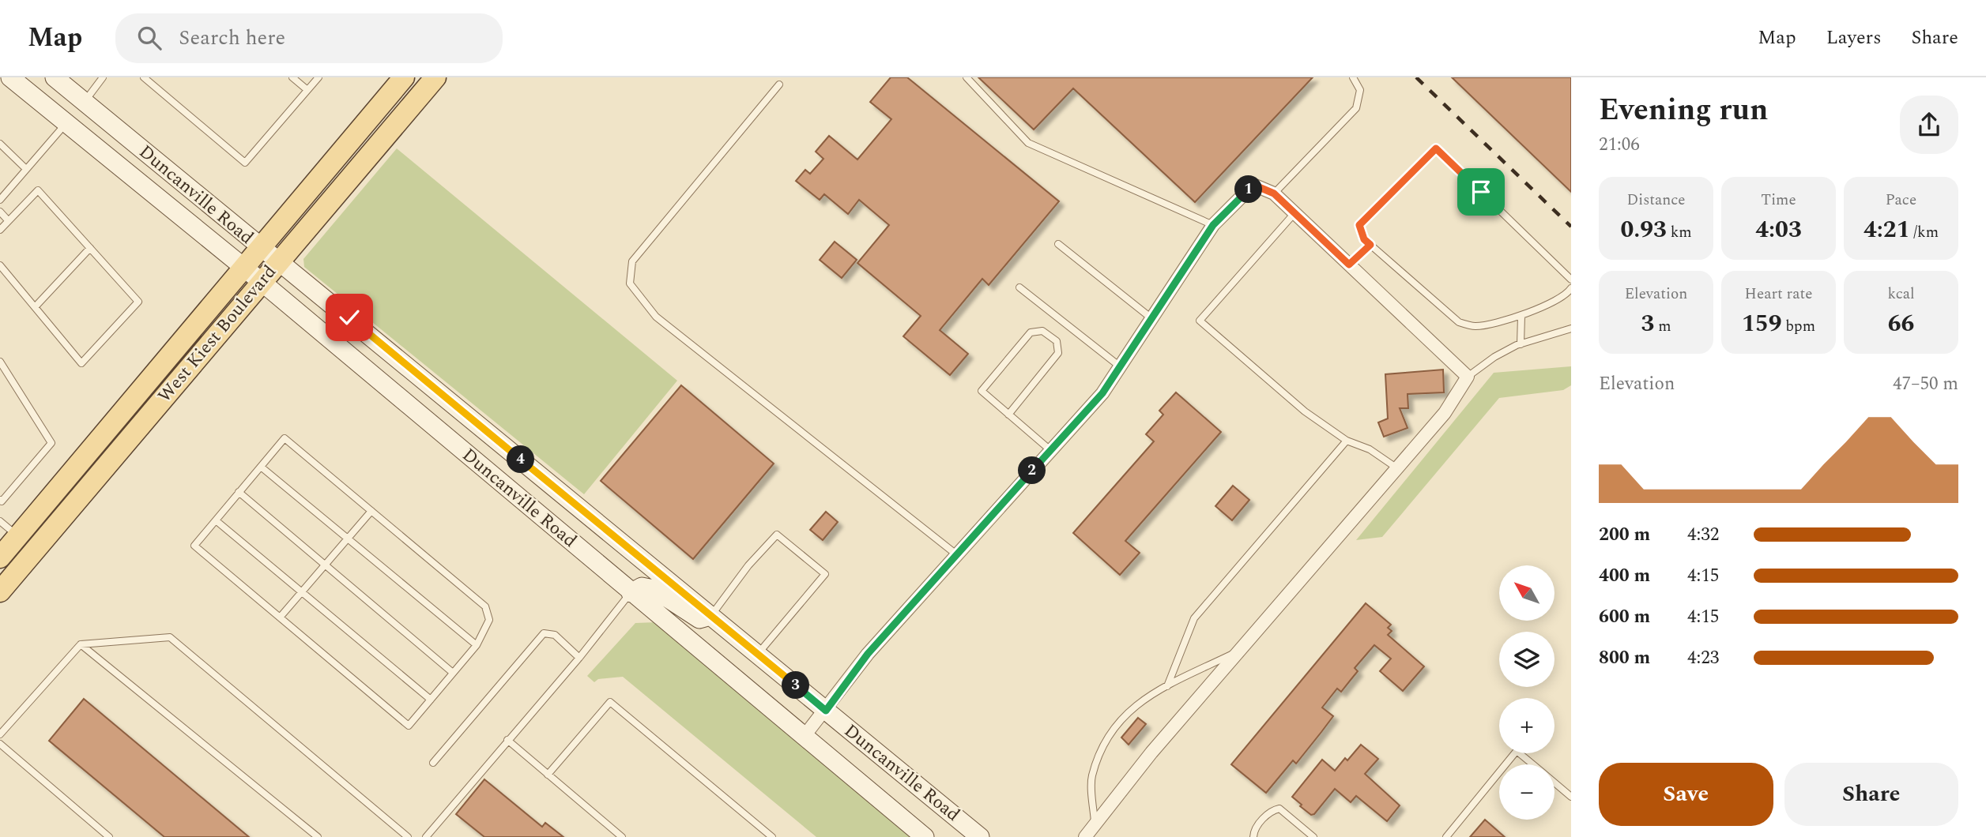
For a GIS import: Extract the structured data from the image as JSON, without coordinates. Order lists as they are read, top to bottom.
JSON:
{
  "streets": {
    "main road": ["Duncanville Road", "West Kiest Boulevard"]
  },
  "crossings": [
    ["Duncanville Road", "West Kiest Boulevard"]
  ],
  "north": "top left",
  "page": {
    "header": "Map",
    "search": "Search here",
    "nav": ["Map", "Layers", "Share"],
    "heading": ["Evening run", "21:06"],
    "stats": [
      ["Distance", "0.93 km"],
      ["Time", "4:03"],
      ["Pace", "4:21 /km"],
      ["Elevation", "3 m"],
      ["Heart rate", "159 bpm"],
      ["kcal", "66"]
    ],
    "pins": [
      "1",
      "4",
      "2",
      "3"
    ],
    "chart": ["Elevation", "47–50 m"],
    "list": [
      {
        "name": "200 m",
        "note": "4:32"
      },
      {
        "name": "400 m",
        "note": "4:15"
      },
      {
        "name": "600 m",
        "note": "4:15"
      },
      {
        "name": "800 m",
        "note": "4:23"
      }
    ],
    "map_buttons": ["+", "−"],
    "buttons": ["Save", "Share"]
  }
}
